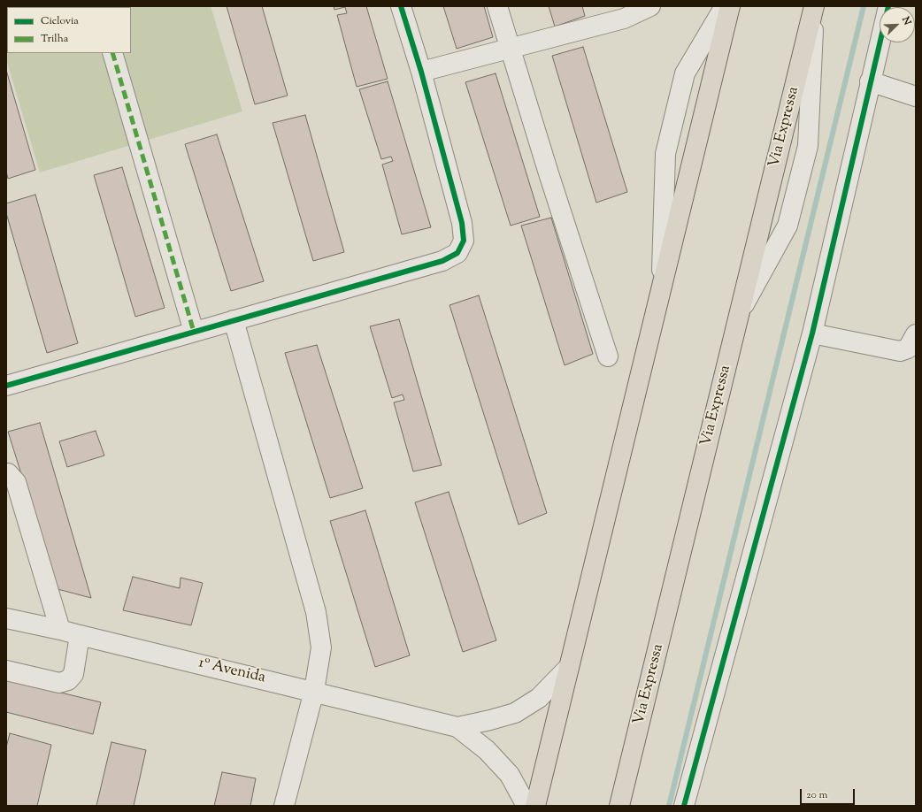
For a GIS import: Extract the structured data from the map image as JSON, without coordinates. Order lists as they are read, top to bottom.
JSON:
{
  "streets": {
    "main road": ["Via Expressa"],
    "street": ["1º Avenida"]
  },
  "legend": ["Ciclovia", "Trilha"],
  "scale_bar": "20 m",
  "north": "top right"
}
